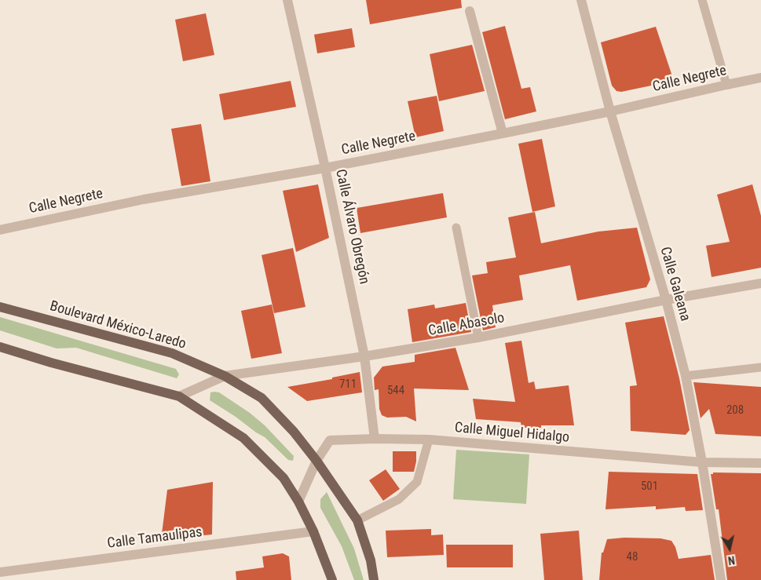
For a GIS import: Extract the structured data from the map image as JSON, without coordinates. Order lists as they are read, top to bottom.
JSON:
{
  "streets": {
    "main road": ["Boulevard México-Laredo"],
    "street": [
      "Calle Negrete",
      "Calle Álvaro Obregón",
      "Calle Galeana",
      "Calle Abasolo",
      "Calle Miguel Hidalgo",
      "Calle Tamaulipas"
    ]
  },
  "crossings": [
    ["Calle Negrete", "Calle Álvaro Obregón"],
    ["Calle Negrete", "Calle Galeana"],
    ["Calle Álvaro Obregón", "Calle Abasolo"],
    ["Calle Álvaro Obregón", "Calle Miguel Hidalgo"],
    ["Calle Galeana", "Calle Abasolo"],
    ["Calle Galeana", "Calle Miguel Hidalgo"],
    ["Calle Abasolo", "Boulevard México-Laredo"],
    ["Boulevard México-Laredo", "Calle Miguel Hidalgo"]
  ],
  "house_numbers": [
    "711",
    "544",
    "208",
    "501",
    "48"
  ],
  "north": "bottom"
}
